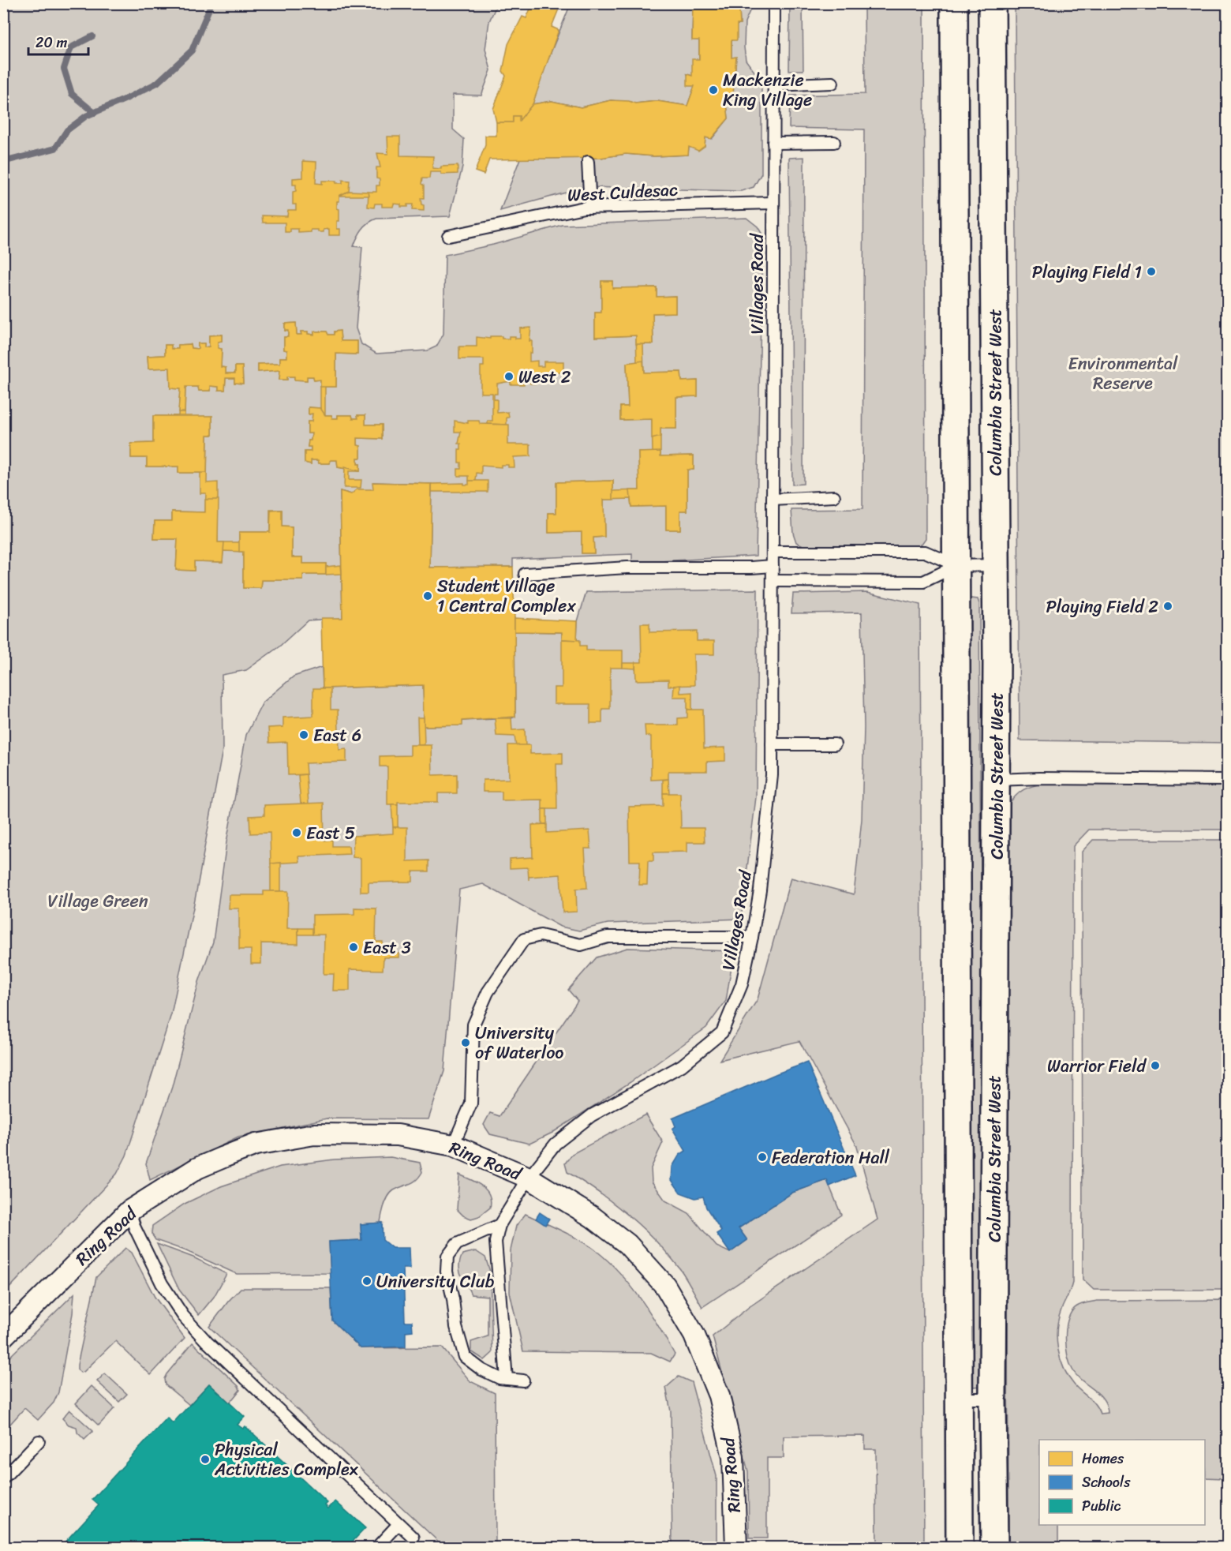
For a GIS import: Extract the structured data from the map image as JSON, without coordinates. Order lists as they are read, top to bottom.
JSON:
{
  "streets": {
    "main road": ["Columbia Street West"],
    "street": ["Ring Road"],
    "lane": ["West Culdesac", "Villages Road"]
  },
  "crossings": [
    ["West Culdesac", "Villages Road"],
    ["Villages Road", "Ring Road"]
  ],
  "parks": ["Environmental Reserve", "Village Green"],
  "places": [
    "Mackenzie King Village",
    "Playing Field 1",
    "West 2",
    "Student Village 1 Central Complex",
    "Playing Field 2",
    "East 6",
    "East 5",
    "East 3",
    "University of Waterloo",
    "Warrior Field",
    "Federation Hall",
    "University Club",
    "Physical Activities Complex"
  ],
  "legend": ["Homes", "Schools", "Public"],
  "scale_bar": "20 m"
}
